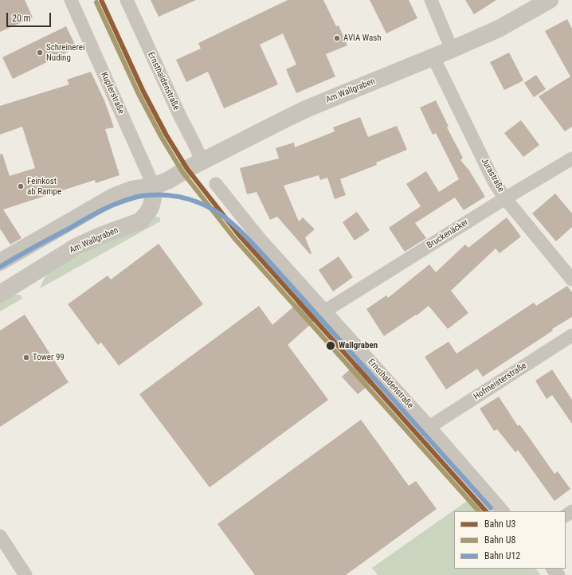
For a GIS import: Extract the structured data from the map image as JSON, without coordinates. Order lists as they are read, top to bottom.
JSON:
{
  "streets": {
    "street": [
      "Ernsthaldenstraße",
      "Am Wallgraben",
      "Kupferstraße",
      "Jurastraße",
      "Bruckenäcker",
      "Hofmeisterstraße"
    ]
  },
  "crossings": [
    ["Ernsthaldenstraße", "Am Wallgraben"],
    ["Ernsthaldenstraße", "Bruckenäcker"],
    ["Ernsthaldenstraße", "Hofmeisterstraße"],
    ["Am Wallgraben", "Kupferstraße"],
    ["Am Wallgraben", "Jurastraße"],
    ["Jurastraße", "Bruckenäcker"]
  ],
  "places": [
    "AVIA Wash",
    "Schreinerei Nuding",
    "Feinkost ab Rampe",
    "Wallgraben",
    "Tower 99"
  ],
  "lines": ["rail line U3", "rail line U8", "rail line U12"],
  "legend": ["Bahn U3", "Bahn U8", "Bahn U12"],
  "scale_bar": "20 m"
}
